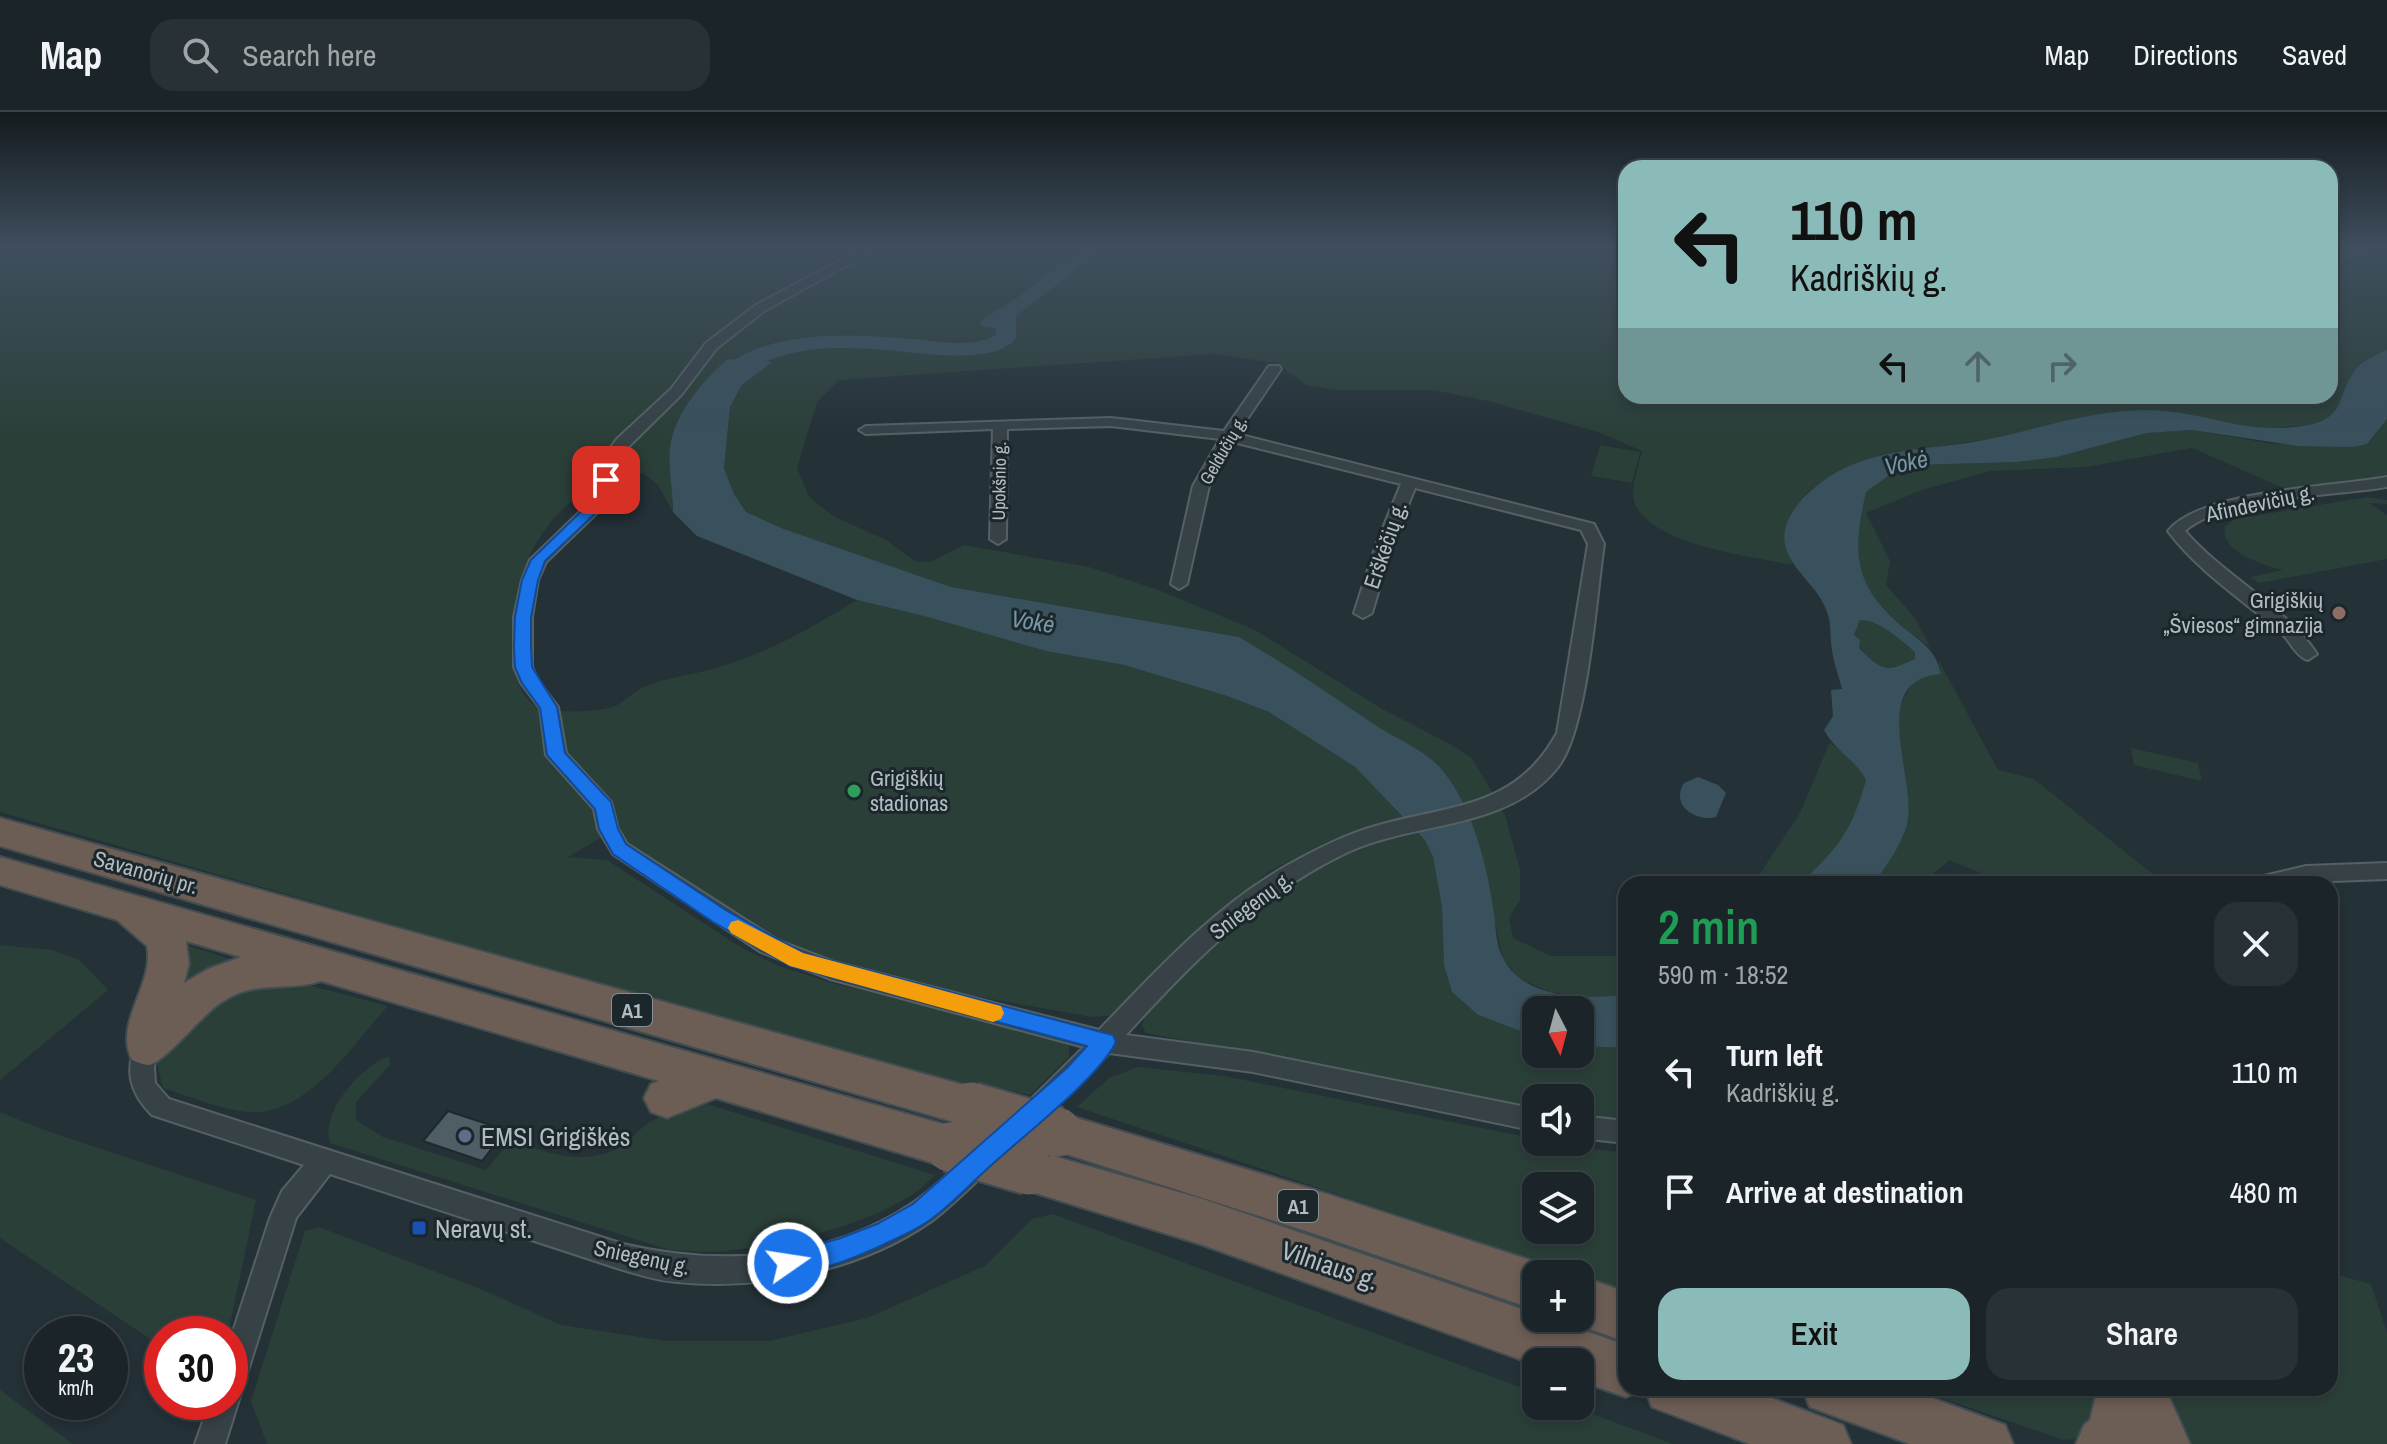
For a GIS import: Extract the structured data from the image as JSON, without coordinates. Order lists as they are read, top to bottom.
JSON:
{
  "streets": {
    "highway": ["Savanorių pr.", "A1", "Vilniaus g."],
    "street": [
      "Geldučių g.",
      "Upokšnio g.",
      "Afindevičių g.",
      "Erškėčių g.",
      "Sniegenų g."
    ]
  },
  "crossings": [
    ["Geldučių g.", "Sniegenų g."],
    ["Upokšnio g.", "Sniegenų g."],
    ["Erškėčių g.", "Sniegenų g."],
    ["Savanorių pr.", "Vilniaus g."],
    ["A1", "Vilniaus g."]
  ],
  "water": ["Vokė"],
  "places": {
    "other": ["Grigiškių „Šviesos“ gimnazija", "Grigiškių stadionas", "EMSI Grigiškės"],
    "transit": ["Neravų st."]
  },
  "north": "bottom",
  "page": {
    "header": "Map",
    "search": "Search here",
    "nav": ["Map", "Directions", "Saved"],
    "turn": ["110 m", "Kadriškių g."],
    "heading": ["2 min", "590 m · 18:52"],
    "map_buttons": ["+", "−"],
    "list": [
      {
        "name": "Turn left",
        "note": "Kadriškių g.",
        "value": "110 m"
      },
      {
        "name": "Arrive at destination",
        "value": "480 m"
      }
    ],
    "buttons": ["Exit", "Share"],
    "speed": "23 km/h",
    "limit": "30"
  }
}
